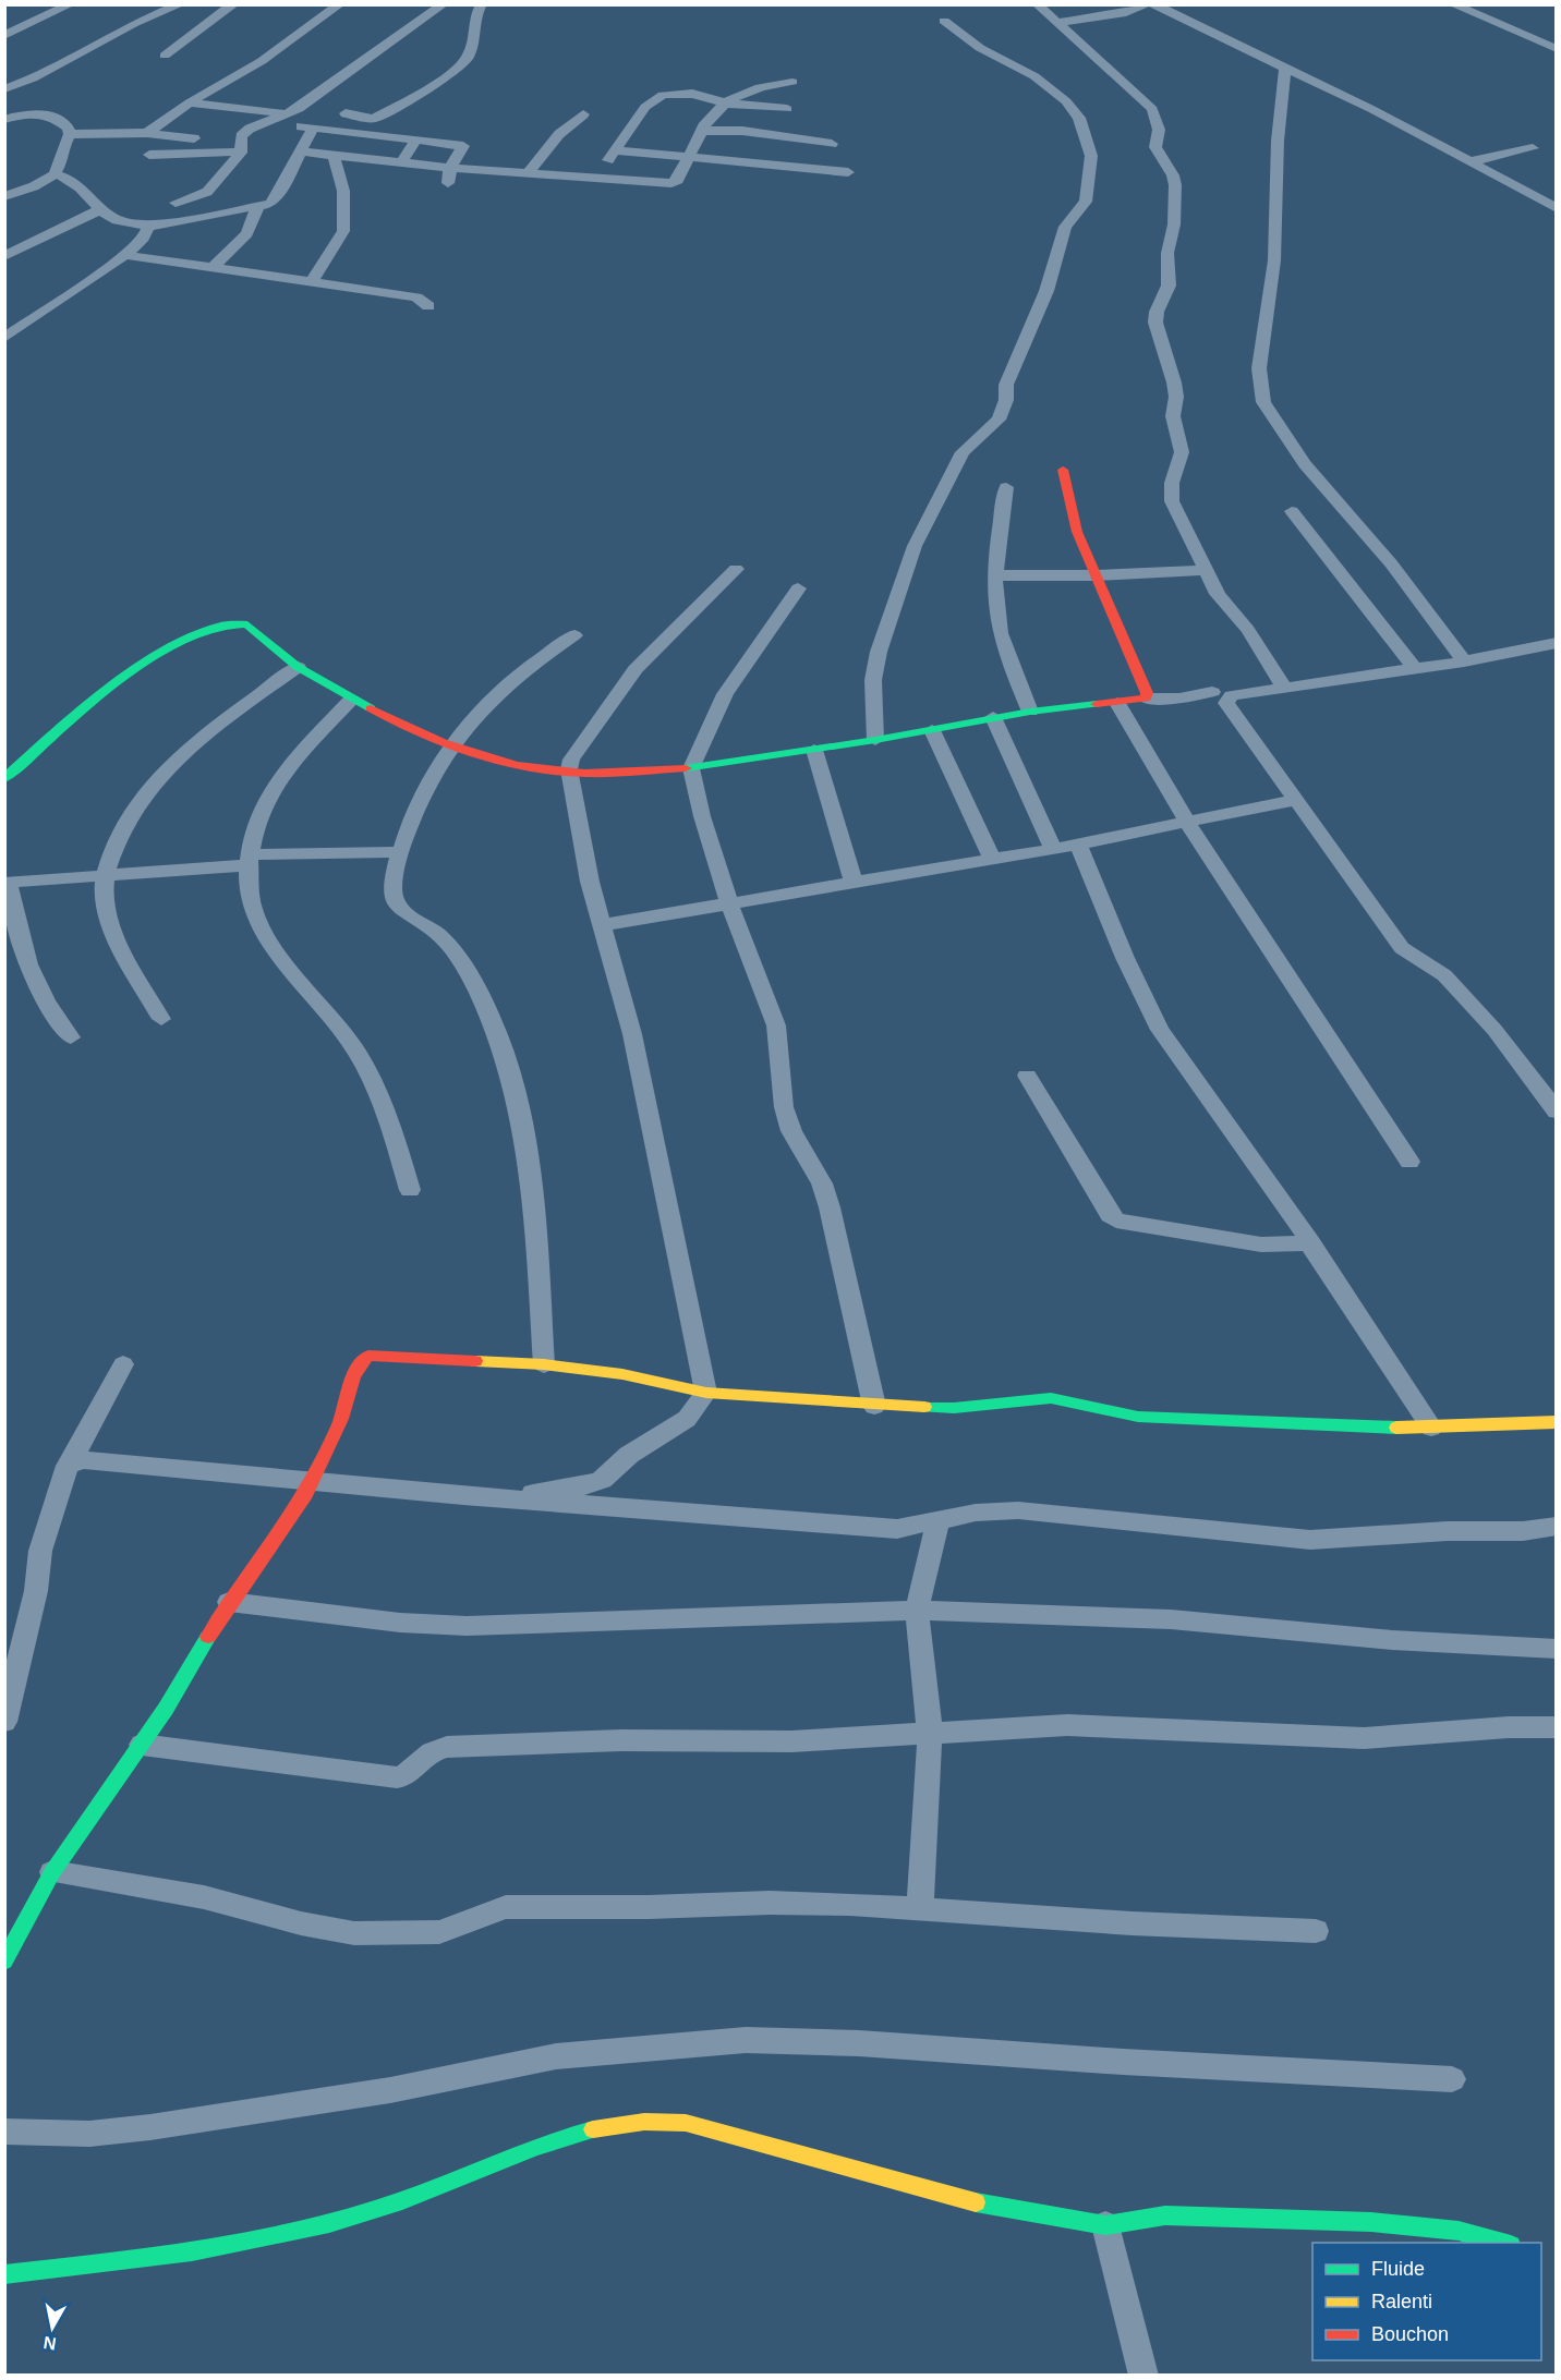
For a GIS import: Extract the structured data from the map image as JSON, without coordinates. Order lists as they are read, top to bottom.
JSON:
{
  "legend": ["Fluide", "Ralenti", "Bouchon"],
  "north": "bottom"
}
